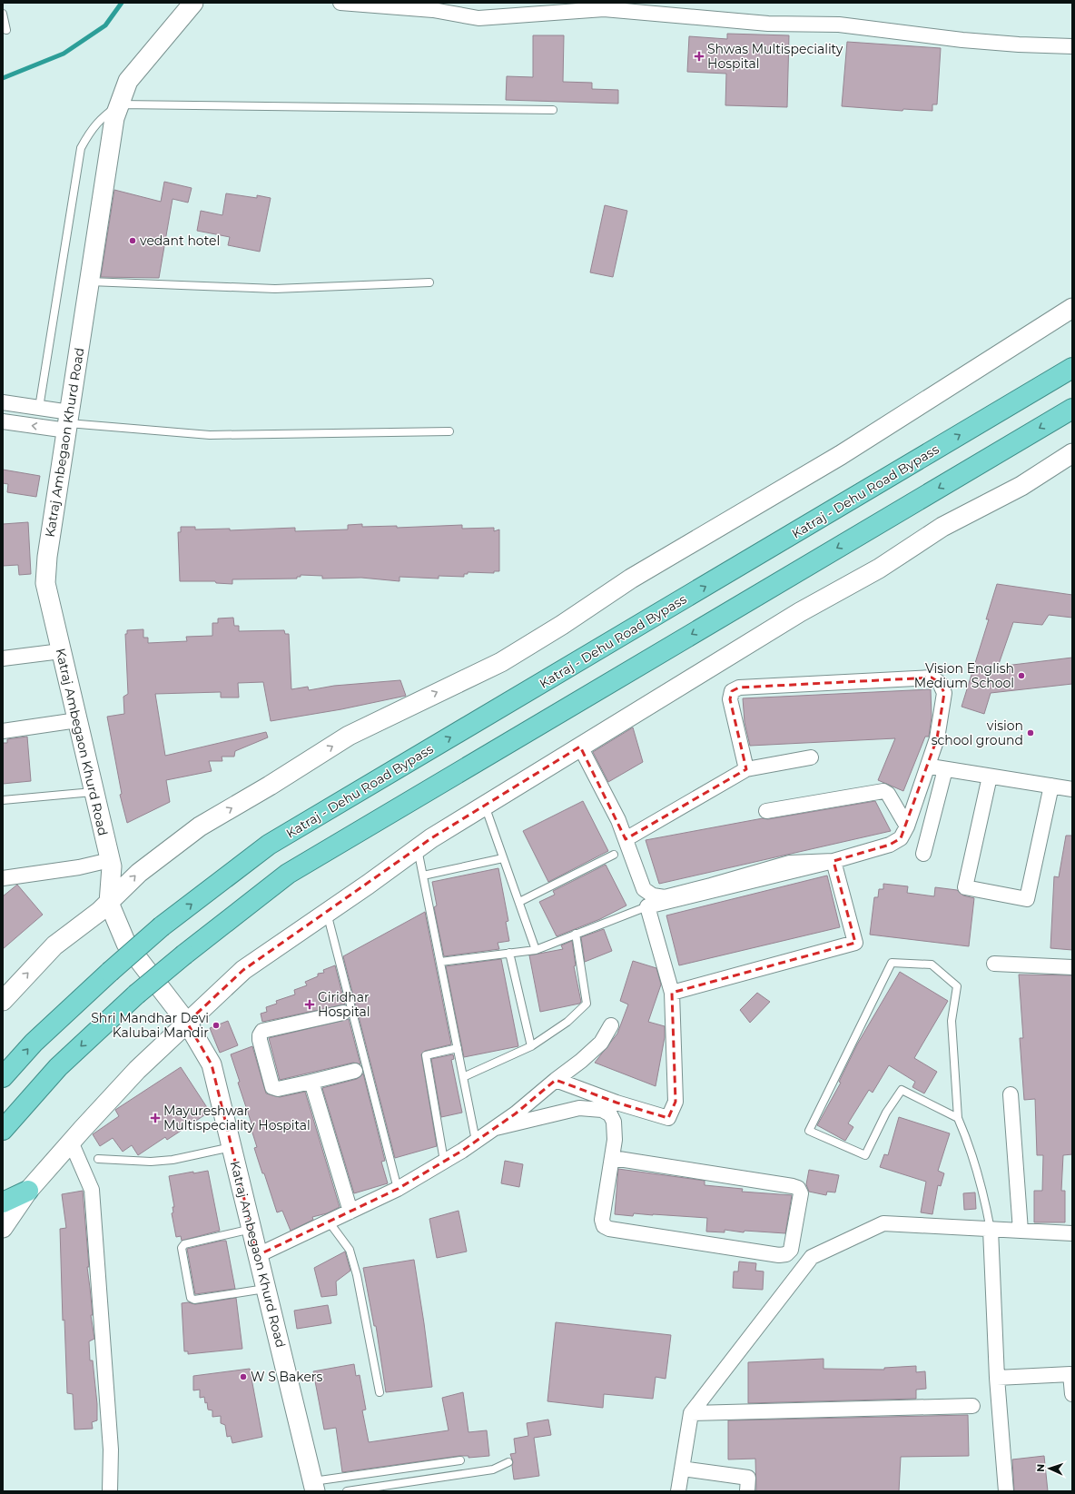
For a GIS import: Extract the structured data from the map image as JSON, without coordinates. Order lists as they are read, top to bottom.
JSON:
{
  "streets": {
    "highway": ["Katraj - Dehu Road Bypass"],
    "street": ["Katraj Ambegaon Khurd Road"]
  },
  "places": {
    "health": ["Shwas Multispeciality Hospital", "Giridhar Hospital", "Mayureshwar Multispeciality Hospital"],
    "other": [
      "vedant hotel",
      "Vision English Medium School",
      "vision school ground",
      "Shri Mandhar Devi Kalubai Mandir",
      "W S Bakers"
    ]
  },
  "north": "left"
}
